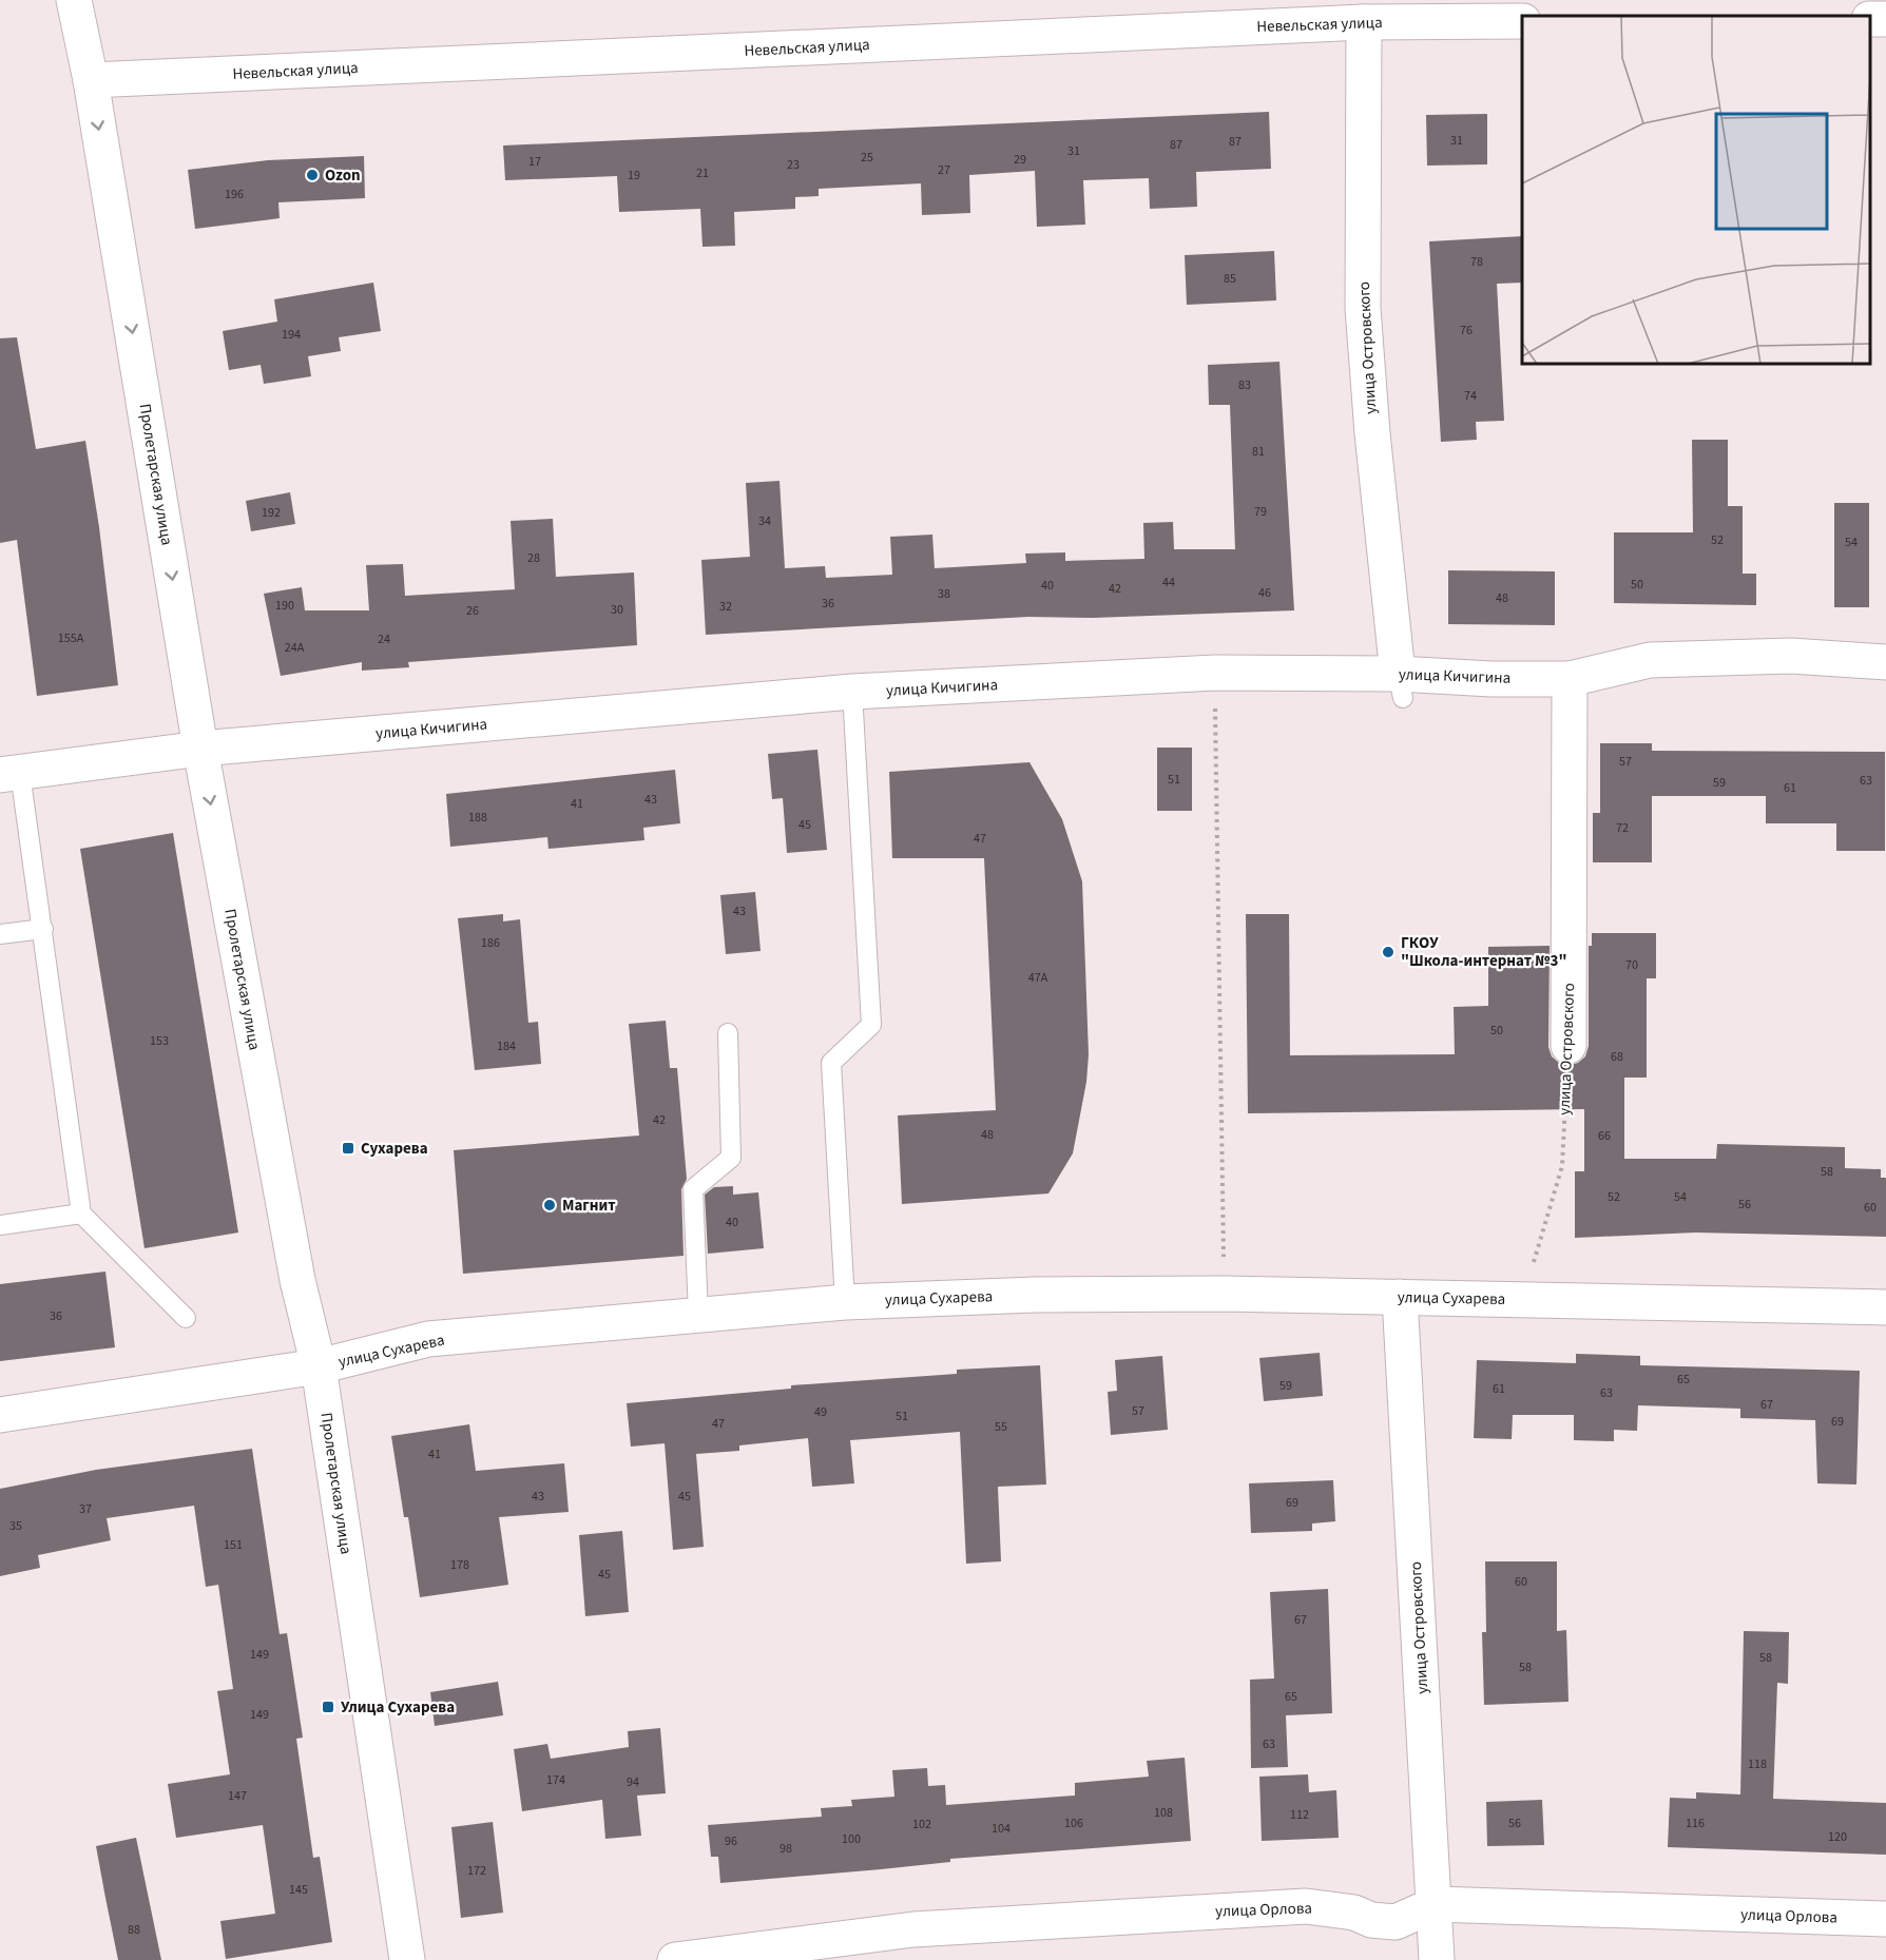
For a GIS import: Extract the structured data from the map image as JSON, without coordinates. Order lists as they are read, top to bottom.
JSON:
{
  "streets": {
    "street": [
      "Невельская улица",
      "улица Островского",
      "Пролетарская улица",
      "улица Кичигина",
      "улица Сухарева",
      "улица Орлова"
    ]
  },
  "crossings": [
    ["Невельская улица", "улица Островского"],
    ["Невельская улица", "Пролетарская улица"],
    ["улица Островского", "улица Кичигина"],
    ["улица Островского", "улица Сухарева"],
    ["улица Островского", "улица Орлова"],
    ["Пролетарская улица", "улица Кичигина"],
    ["Пролетарская улица", "улица Сухарева"]
  ],
  "one_way": ["Пролетарская улица"],
  "places": {
    "other": ["Ozon", "ГКОУ \"Школа-интернат №3\"", "Магнит"],
    "transit": ["Сухарева", "Улица Сухарева"]
  },
  "house_numbers": [
    "31",
    "87",
    "87",
    "31",
    "25",
    "29",
    "17",
    "23",
    "27",
    "21",
    "19",
    "196",
    "78",
    "85",
    "76",
    "194",
    "83",
    "74",
    "81",
    "79",
    "192",
    "34",
    "52",
    "54",
    "28",
    "44",
    "50",
    "40",
    "42",
    "46",
    "38",
    "48",
    "36",
    "190",
    "32",
    "30",
    "26",
    "155А",
    "24",
    "24А",
    "57",
    "51",
    "63",
    "59",
    "61",
    "43",
    "41",
    "188",
    "45",
    "72",
    "47",
    "43",
    "186",
    "70",
    "47А",
    "50",
    "153",
    "184",
    "68",
    "42",
    "48",
    "66",
    "58",
    "52",
    "54",
    "56",
    "60",
    "40",
    "36",
    "65",
    "59",
    "61",
    "63",
    "67",
    "57",
    "49",
    "51",
    "69",
    "47",
    "55",
    "41",
    "43",
    "45",
    "69",
    "37",
    "35",
    "151",
    "178",
    "45",
    "60",
    "67",
    "149",
    "58",
    "58",
    "65",
    "149",
    "63",
    "118",
    "174",
    "94",
    "147",
    "108",
    "112",
    "106",
    "56",
    "116",
    "102",
    "104",
    "120",
    "100",
    "96",
    "98",
    "172",
    "145",
    "88"
  ]
}
